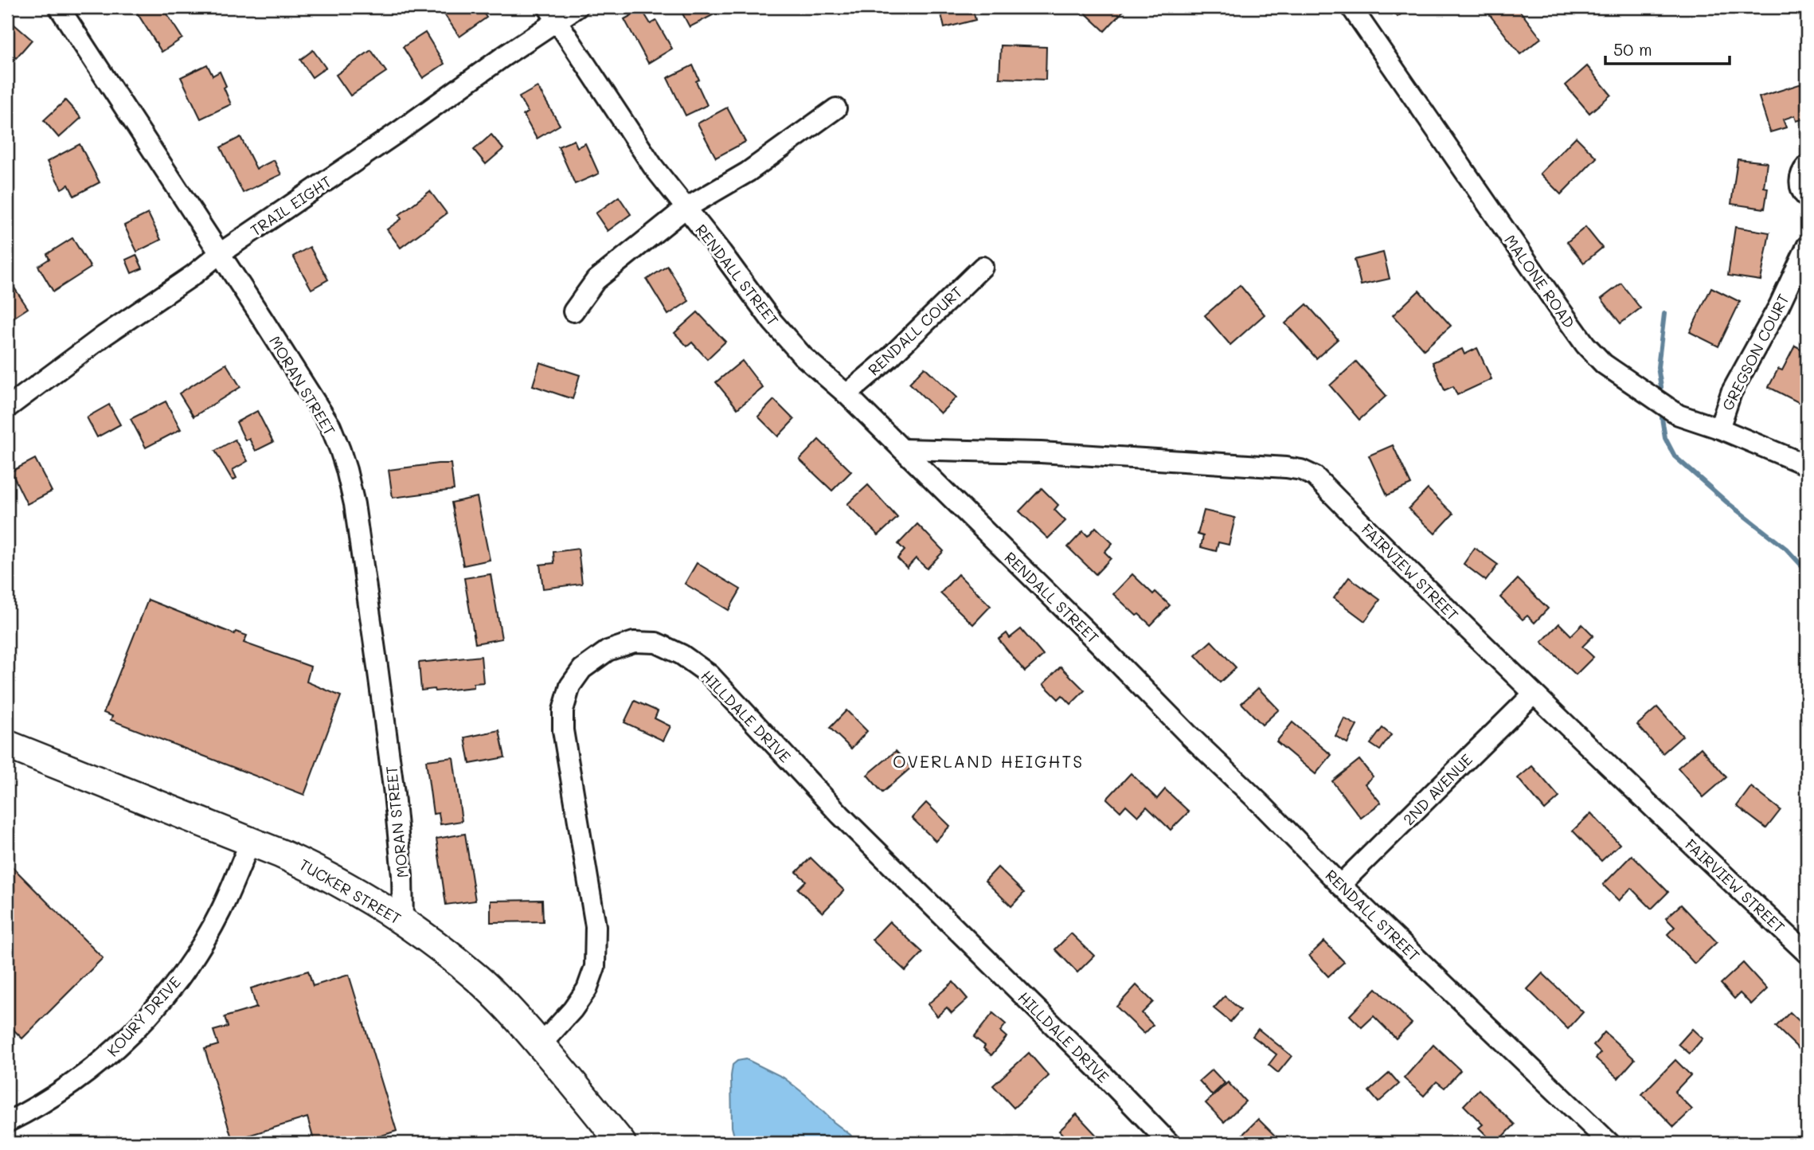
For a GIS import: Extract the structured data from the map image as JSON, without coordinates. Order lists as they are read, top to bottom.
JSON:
{
  "streets": {
    "street": [
      "TRAIL EIGHT",
      "RENDALL STREET",
      "MALONE ROAD",
      "RENDALL COURT",
      "GREGSON COURT",
      "MORAN STREET",
      "FAIRVIEW STREET",
      "HILLDALE DRIVE",
      "2ND AVENUE",
      "TUCKER STREET",
      "KOURY DRIVE"
    ]
  },
  "crossings": [
    ["TRAIL EIGHT", "RENDALL STREET"],
    ["TRAIL EIGHT", "MORAN STREET"],
    ["RENDALL STREET", "RENDALL COURT"],
    ["RENDALL STREET", "FAIRVIEW STREET"],
    ["RENDALL STREET", "2ND AVENUE"],
    ["MALONE ROAD", "GREGSON COURT"],
    ["MORAN STREET", "TUCKER STREET"],
    ["FAIRVIEW STREET", "2ND AVENUE"],
    ["HILLDALE DRIVE", "TUCKER STREET"],
    ["TUCKER STREET", "KOURY DRIVE"]
  ],
  "districts": ["OVERLAND HEIGHTS"],
  "scale_bar": "50 m"
}
